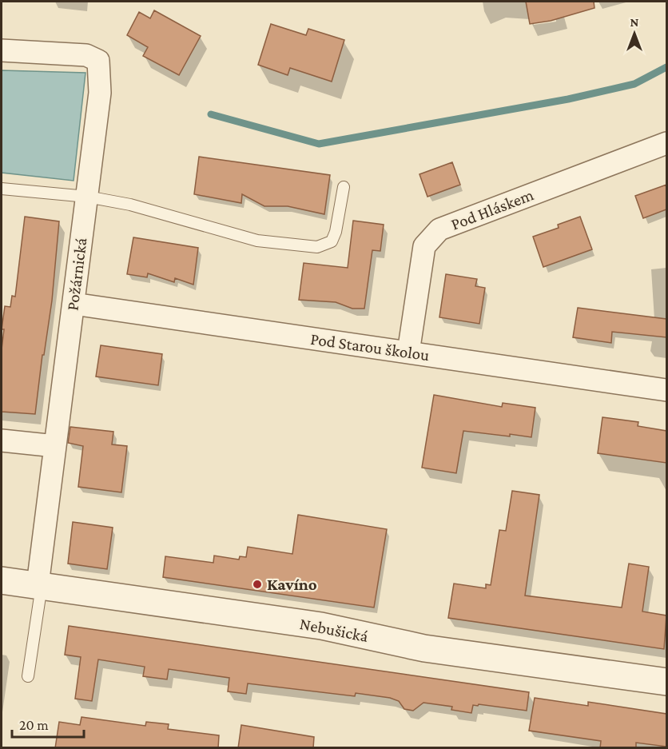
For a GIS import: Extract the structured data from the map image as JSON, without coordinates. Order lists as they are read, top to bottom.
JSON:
{
  "streets": {
    "street": [
      "Pod Hláskem",
      "Požárnická",
      "Pod Starou školou",
      "Nebušická"
    ]
  },
  "crossings": [
    ["Pod Hláskem", "Pod Starou školou"],
    ["Požárnická", "Pod Starou školou"],
    ["Požárnická", "Nebušická"]
  ],
  "places": ["Kavíno"],
  "scale_bar": "20 m",
  "north": "top"
}
